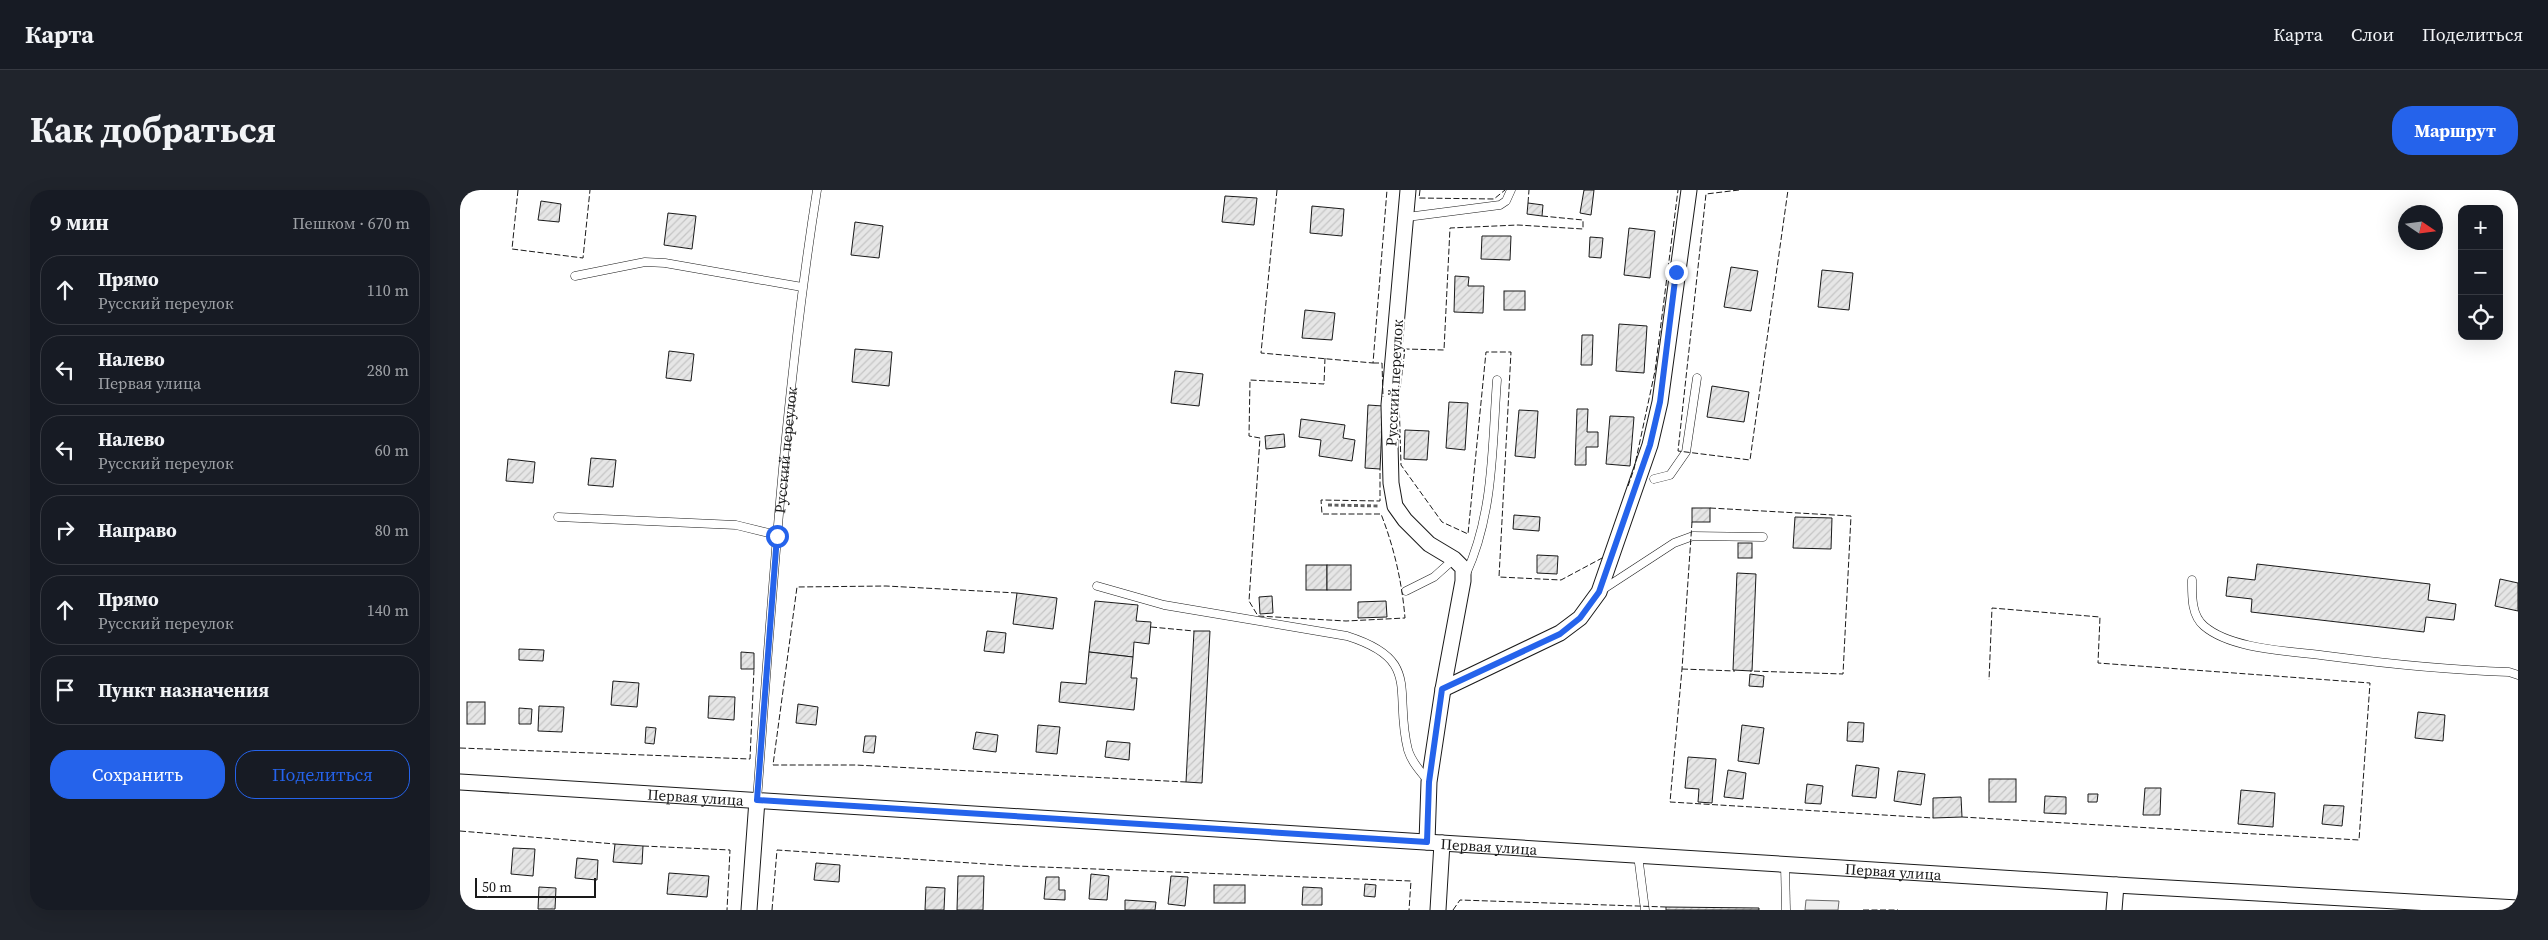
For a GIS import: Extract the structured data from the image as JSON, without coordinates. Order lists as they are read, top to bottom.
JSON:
{
  "streets": {
    "street": ["Русский переулок", "Первая улица"]
  },
  "crossings": [
    ["Русский переулок", "Первая улица"]
  ],
  "scale_bar": "50 m",
  "north": "right",
  "page": {
    "header": "Карта",
    "nav": ["Карта", "Слои", "Поделиться"],
    "title": "Как добраться",
    "buttons": [
      "Маршрут",
      ["Сохранить", "Поделиться"]
    ],
    "heading": ["9 мин", "Пешком · 670 m"],
    "map_buttons": ["+", "−"],
    "list": [
      ["Прямо", "Русский переулок", "110 m"],
      ["Налево", "Первая улица", "280 m"],
      ["Налево", "Русский переулок", "60 m"],
      ["Направо", "80 m"],
      ["Прямо", "Русский переулок", "140 m"],
      "Пункт назначения"
    ],
    "scale": "50 m"
  }
}
